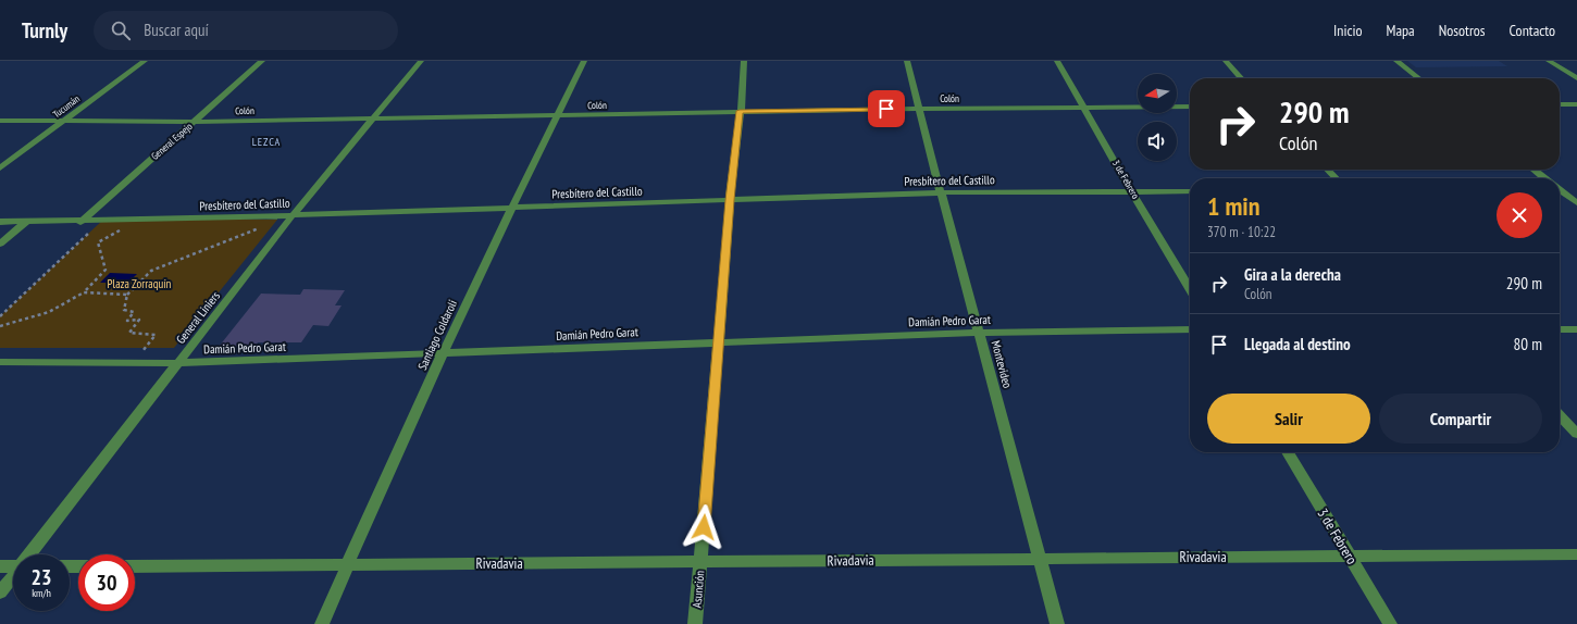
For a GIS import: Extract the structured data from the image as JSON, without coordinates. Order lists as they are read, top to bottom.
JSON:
{
  "streets": {
    "street": [
      "Colón",
      "Tucumán",
      "General Espejo",
      "3 de Febrero",
      "Presbítero del Castillo",
      "General Liniers",
      "Damián Pedro Garat",
      "Santiago Coldaroli",
      "Montevideo",
      "Rivadavia",
      "Asunción"
    ]
  },
  "crossings": [
    ["Colón", "Tucumán"],
    ["Colón", "General Espejo"],
    ["Colón", "3 de Febrero"],
    ["Colón", "General Liniers"],
    ["Colón", "Santiago Coldaroli"],
    ["Colón", "Montevideo"],
    ["Colón", "Asunción"],
    ["General Espejo", "Presbítero del Castillo"],
    ["3 de Febrero", "Presbítero del Castillo"],
    ["3 de Febrero", "Rivadavia"],
    ["Presbítero del Castillo", "General Liniers"],
    ["Presbítero del Castillo", "Santiago Coldaroli"],
    ["Presbítero del Castillo", "Montevideo"],
    ["Presbítero del Castillo", "Asunción"],
    ["General Liniers", "Damián Pedro Garat"],
    ["Damián Pedro Garat", "Santiago Coldaroli"],
    ["Damián Pedro Garat", "Montevideo"],
    ["Damián Pedro Garat", "Asunción"],
    ["Santiago Coldaroli", "Rivadavia"],
    ["Montevideo", "Rivadavia"],
    ["Rivadavia", "Asunción"]
  ],
  "districts": ["LEZCA"],
  "parks": ["Plaza Zorraquín"],
  "north": "left",
  "page": {
    "header": "Turnly",
    "search": "Buscar aquí",
    "nav": [
      "Inicio",
      "Mapa",
      "Nosotros",
      "Contacto"
    ],
    "turn": ["290 m", "Colón"],
    "heading": ["1 min", "370 m · 10:22"],
    "list": [
      {
        "name": "Gira a la derecha",
        "note": "Colón",
        "value": "290 m"
      },
      {
        "name": "Llegada al destino",
        "value": "80 m"
      }
    ],
    "buttons": ["Salir", "Compartir"],
    "speed": "23 km/h",
    "limit": "30"
  }
}
